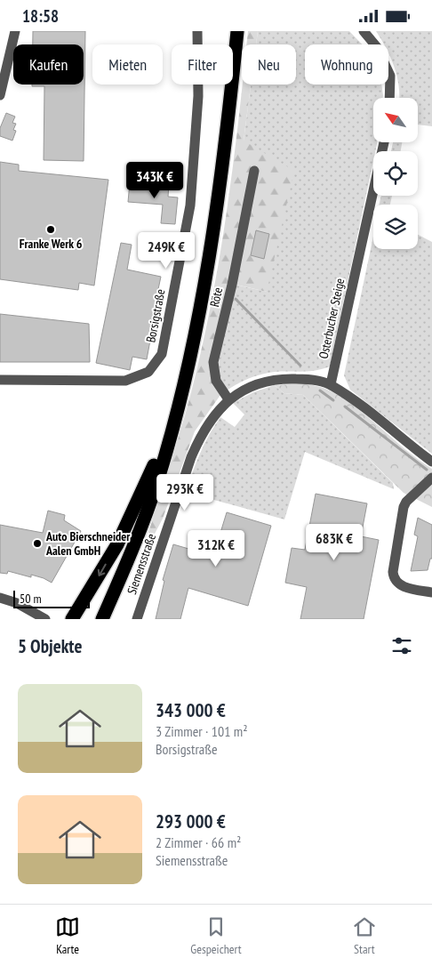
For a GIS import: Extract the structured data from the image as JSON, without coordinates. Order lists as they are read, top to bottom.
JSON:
{
  "streets": {
    "street": [
      "Röte",
      "Borsigstraße",
      "Osterbucher Steige",
      "Siemensstraße"
    ]
  },
  "crossings": [
    ["Röte", "Siemensstraße"],
    ["Osterbucher Steige", "Siemensstraße"]
  ],
  "places": ["Franke Werk 6", "Auto Bierschneider Aalen GmbH"],
  "scale_bar": "50 m",
  "north": "top left",
  "page": {
    "status": "18:58",
    "chip": [
      "Kaufen",
      "Mieten",
      "Filter",
      "Neu",
      "Wohnung"
    ],
    "price": [
      "343K €",
      "249K €",
      "293K €",
      "683K €",
      "312K €"
    ],
    "scale": "50 m",
    "heading": "5 Objekte",
    "list": [
      {
        "name": "343 000 €",
        "note": "3 Zimmer · 101 m² · Borsigstraße"
      },
      {
        "name": "293 000 €",
        "note": "2 Zimmer · 66 m² · Siemensstraße"
      }
    ],
    "tabs": ["Karte", "Gespeichert", "Start"]
  }
}
